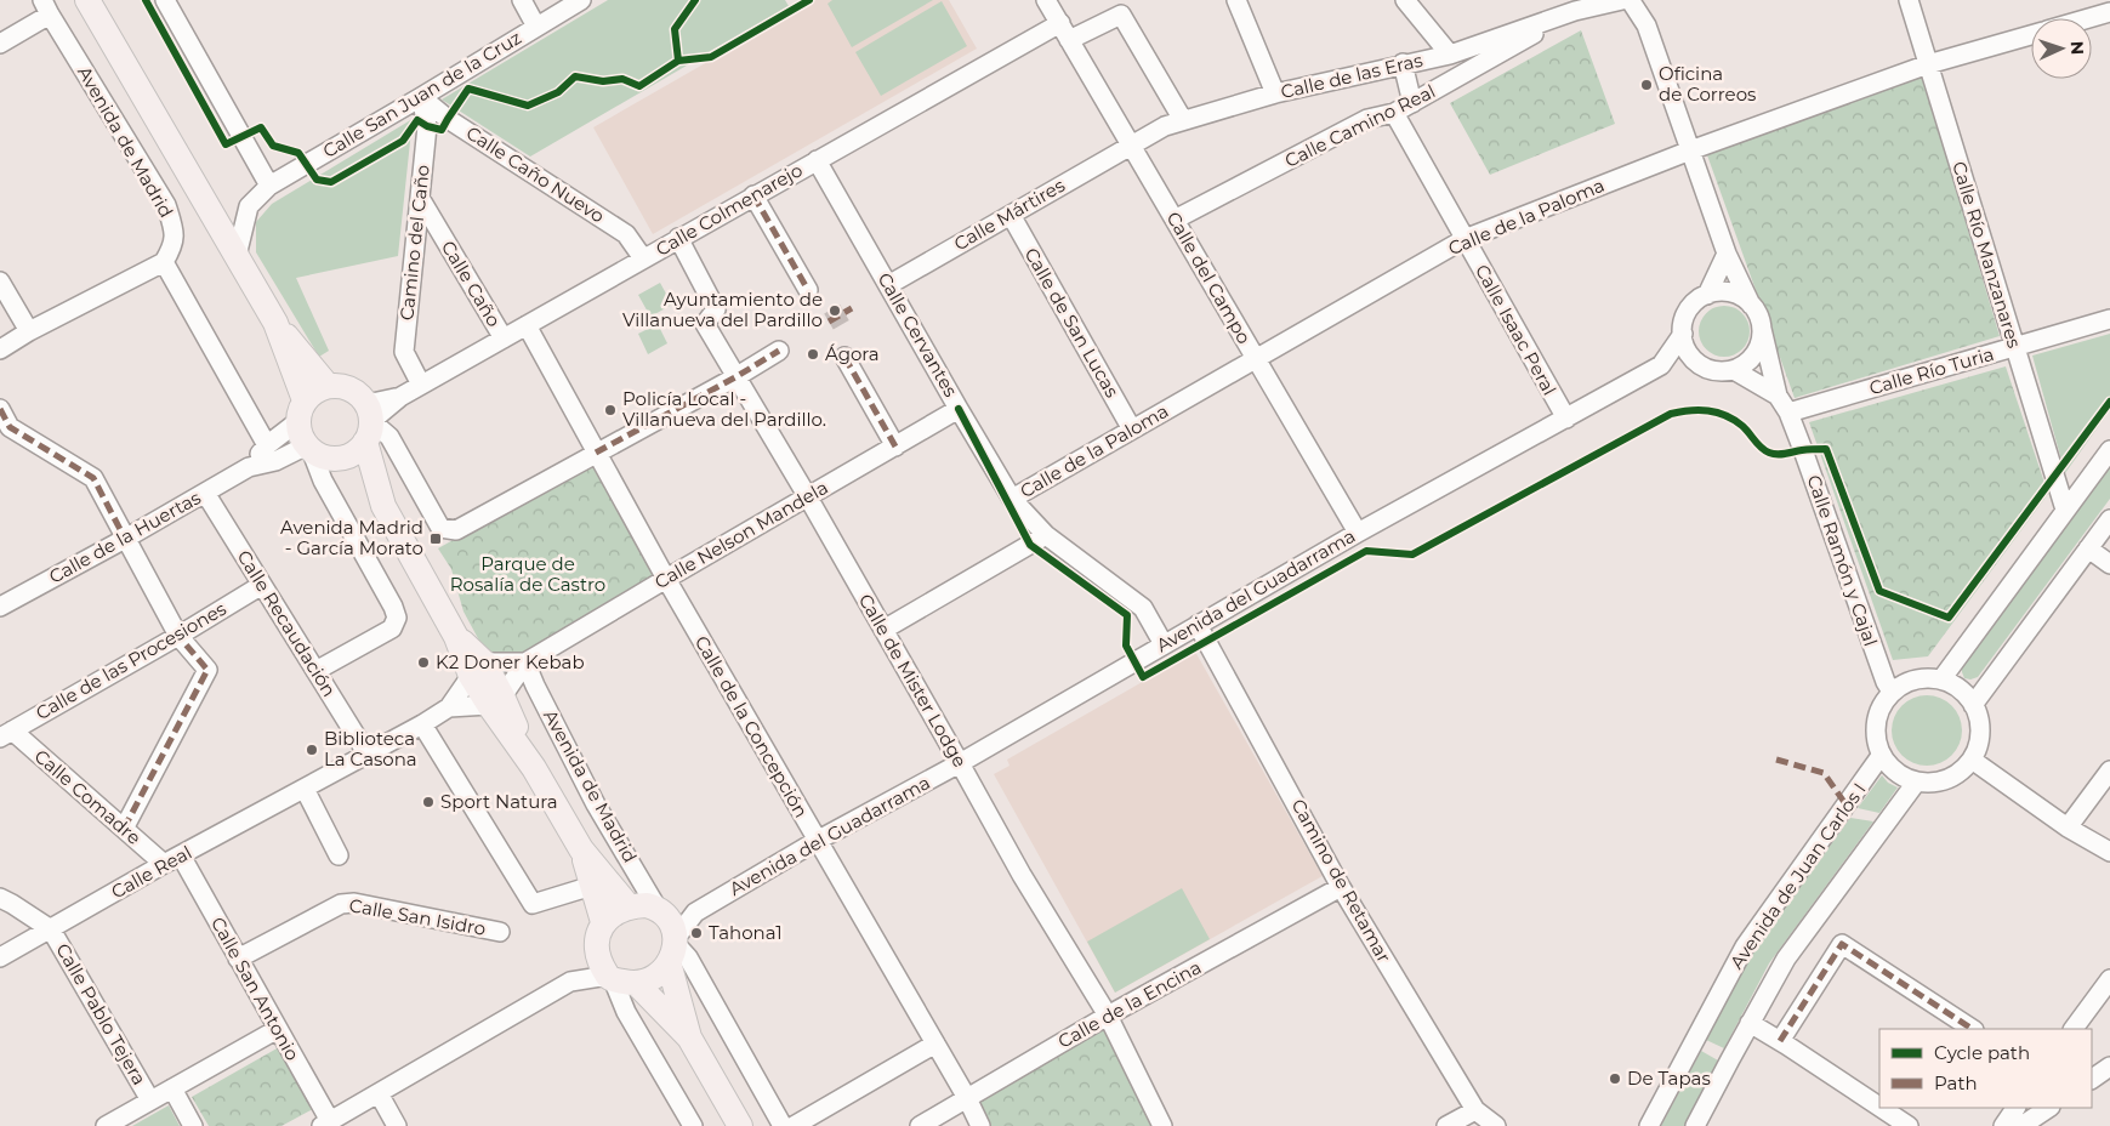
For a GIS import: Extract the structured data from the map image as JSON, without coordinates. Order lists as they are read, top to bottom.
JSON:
{
  "streets": {
    "main road": ["Avenida de Madrid"],
    "street": [
      "Calle de las Eras",
      "Calle San Juan de la Cruz",
      "Calle Camino Real",
      "Calle Caño Nuevo",
      "Calle Colmenarejo",
      "Calle Mártires",
      "Calle de la Paloma",
      "Camino del Caño",
      "Calle Río Manzanares",
      "Calle del Campo",
      "Calle Caño",
      "Calle de San Lucas",
      "Calle Isaac Peral",
      "Calle Cervantes",
      "Calle Río Turia",
      "Calle Nelson Mandela",
      "Calle de la Huertas",
      "Calle Ramón y Cajal",
      "Avenida del Guadarrama",
      "Calle Recaudación",
      "Calle de las Procesiones",
      "Calle de Mister Lodge",
      "Calle de la Concepción",
      "Calle Comadre",
      "Calle Real",
      "Avenida de Juan Carlos I",
      "Camino de Retamar",
      "Calle San Isidro",
      "Calle San Antonio",
      "Calle de la Encina",
      "Calle Pablo Tejera"
    ]
  },
  "crossings": [
    ["Calle de las Eras", "Calle Camino Real"],
    ["Calle de las Eras", "Calle Colmenarejo"],
    ["Calle de las Eras", "Calle Mártires"],
    ["Calle de las Eras", "Calle del Campo"],
    ["Calle San Juan de la Cruz", "Avenida de Madrid"],
    ["Calle San Juan de la Cruz", "Calle Caño Nuevo"],
    ["Calle San Juan de la Cruz", "Camino del Caño"],
    ["Calle Camino Real", "Calle del Campo"],
    ["Calle Camino Real", "Calle Isaac Peral"],
    ["Avenida de Madrid", "Calle Colmenarejo"],
    ["Avenida de Madrid", "Calle Nelson Mandela"],
    ["Avenida de Madrid", "Calle de la Huertas"],
    ["Avenida de Madrid", "Avenida del Guadarrama"],
    ["Avenida de Madrid", "Calle Real"],
    ["Calle Caño Nuevo", "Calle Colmenarejo"],
    ["Calle Caño Nuevo", "Camino del Caño"],
    ["Calle Colmenarejo", "Camino del Caño"],
    ["Calle Colmenarejo", "Calle del Campo"],
    ["Calle Colmenarejo", "Calle Caño"],
    ["Calle Colmenarejo", "Calle Cervantes"],
    ["Calle Colmenarejo", "Calle de la Huertas"],
    ["Calle Colmenarejo", "Calle de Mister Lodge"],
    ["Calle Colmenarejo", "Calle de la Concepción"],
    ["Calle Mártires", "Calle del Campo"],
    ["Calle Mártires", "Calle de San Lucas"],
    ["Calle Mártires", "Calle Cervantes"],
    ["Calle de la Paloma", "Calle Río Manzanares"],
    ["Calle de la Paloma", "Calle del Campo"],
    ["Calle de la Paloma", "Calle de San Lucas"],
    ["Calle de la Paloma", "Calle Isaac Peral"],
    ["Calle de la Paloma", "Calle Cervantes"],
    ["Camino del Caño", "Calle Caño"],
    ["Calle Río Manzanares", "Calle Río Turia"],
    ["Calle del Campo", "Avenida del Guadarrama"],
    ["Calle Isaac Peral", "Avenida del Guadarrama"],
    ["Calle Cervantes", "Calle Nelson Mandela"],
    ["Calle Cervantes", "Avenida del Guadarrama"],
    ["Calle Río Turia", "Calle Ramón y Cajal"],
    ["Calle Nelson Mandela", "Calle de Mister Lodge"],
    ["Calle Nelson Mandela", "Calle de la Concepción"],
    ["Calle de la Huertas", "Calle Recaudación"],
    ["Calle Ramón y Cajal", "Avenida del Guadarrama"],
    ["Calle Ramón y Cajal", "Avenida de Juan Carlos I"],
    ["Avenida del Guadarrama", "Calle de Mister Lodge"],
    ["Avenida del Guadarrama", "Calle de la Concepción"],
    ["Avenida del Guadarrama", "Camino de Retamar"],
    ["Calle Recaudación", "Calle de las Procesiones"],
    ["Calle Recaudación", "Calle Real"],
    ["Calle de las Procesiones", "Calle Comadre"],
    ["Calle de Mister Lodge", "Calle de la Encina"],
    ["Calle de la Concepción", "Calle de la Encina"],
    ["Calle Comadre", "Calle Real"],
    ["Calle Real", "Calle San Antonio"],
    ["Calle Real", "Calle Pablo Tejera"],
    ["Camino de Retamar", "Calle de la Encina"],
    ["Calle San Isidro", "Calle San Antonio"]
  ],
  "parks": ["Parque de Rosalía de Castro"],
  "places": {
    "other": [
      "Oficina de Correos",
      "Ayuntamiento de Villanueva del Pardillo",
      "Ágora",
      "Policía Local - Villanueva del Pardillo.",
      "K2 Doner Kebab",
      "Biblioteca La Casona",
      "Sport Natura",
      "Tahona1",
      "De Tapas"
    ],
    "transit": ["Avenida Madrid - García Morato"]
  },
  "legend": ["Cycle path", "Path"],
  "north": "right"
}
